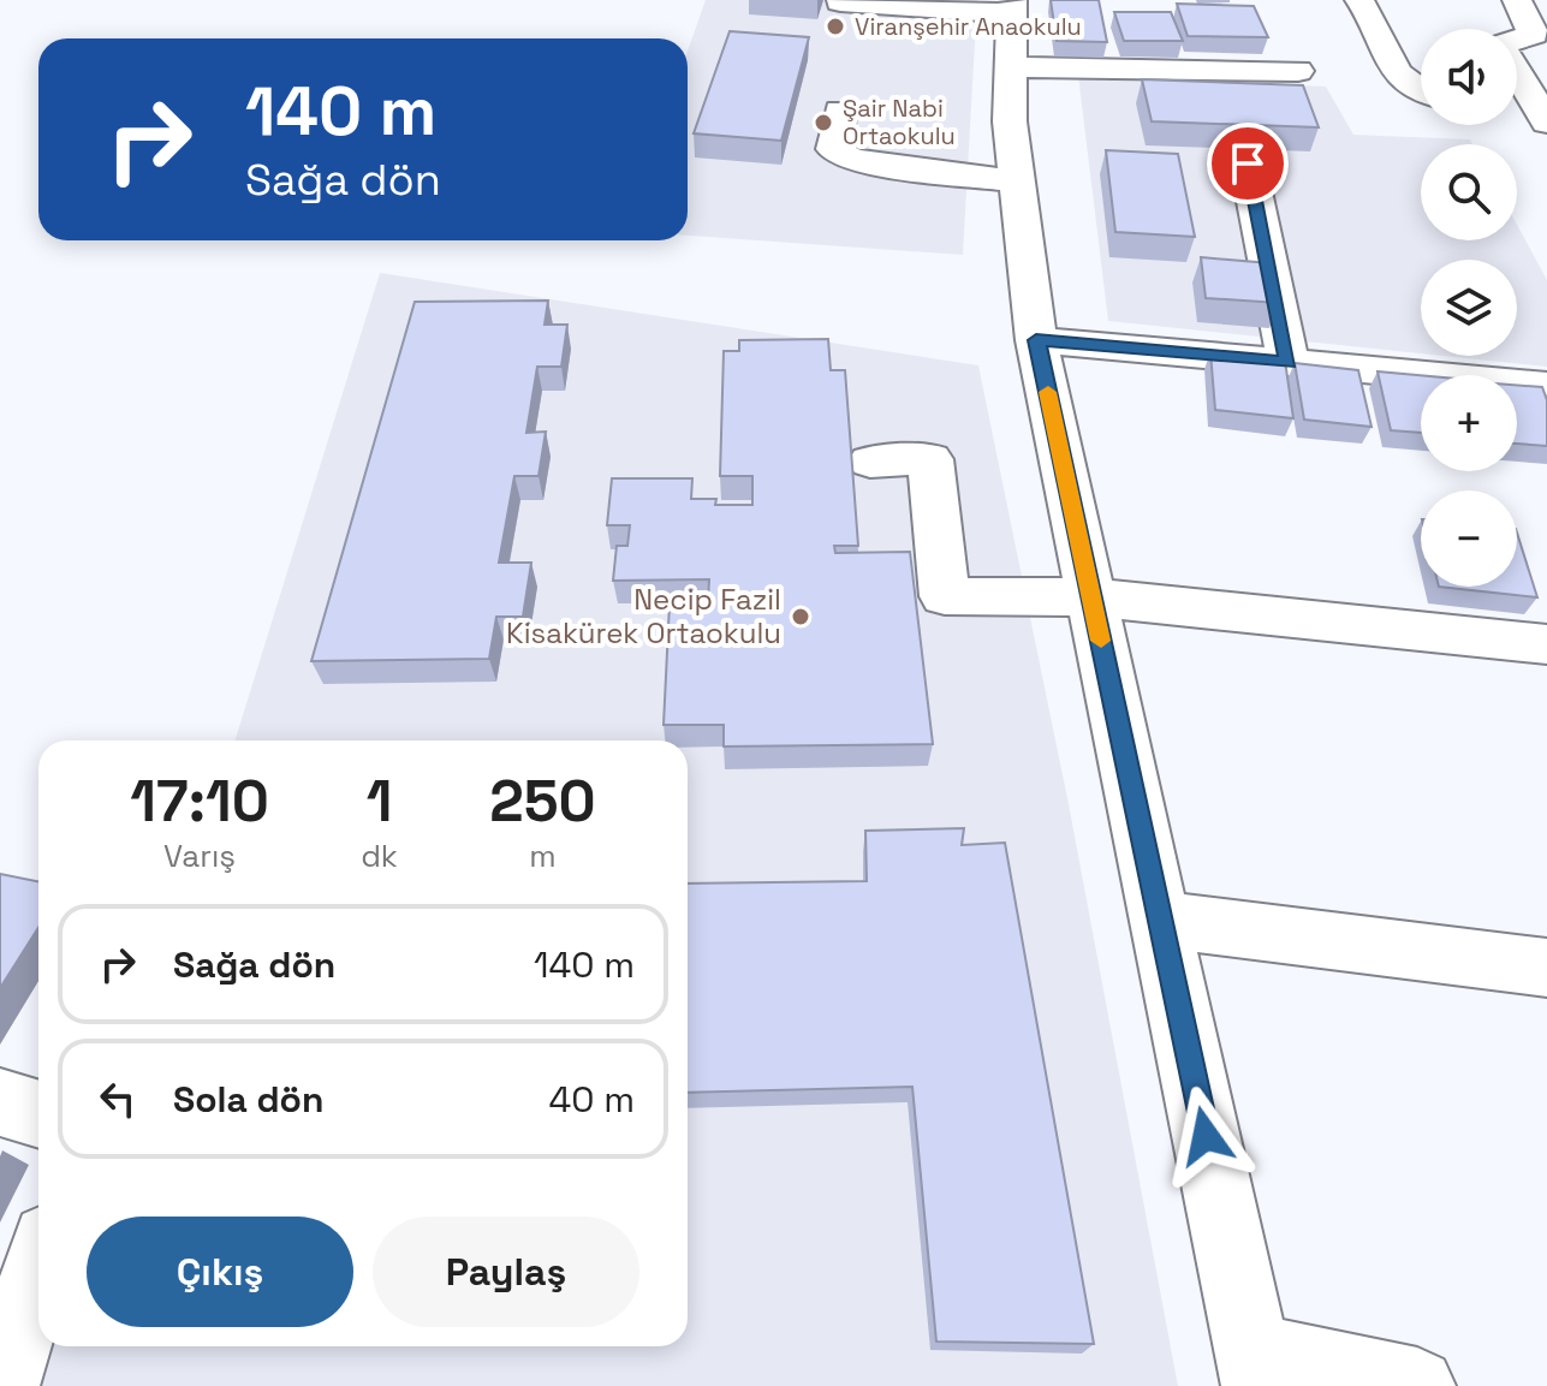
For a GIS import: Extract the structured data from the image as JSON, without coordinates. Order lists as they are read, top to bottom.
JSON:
{
  "places": ["Viranşehir Anaokulu", "Şair Nabi Ortaokulu", "Necip Fazil Kisakürek Ortaokulu"],
  "page": {
    "map_buttons": ["+", "−"],
    "turn": ["140 m", "Sağa dön"],
    "eta": [
      "17:10",
      "Varış",
      "1",
      "dk",
      "250",
      "m"
    ],
    "list": [
      {
        "name": "Sağa dön",
        "value": "140 m"
      },
      {
        "name": "Sola dön",
        "value": "40 m"
      }
    ],
    "buttons": ["Çıkış", "Paylaş"]
  }
}
